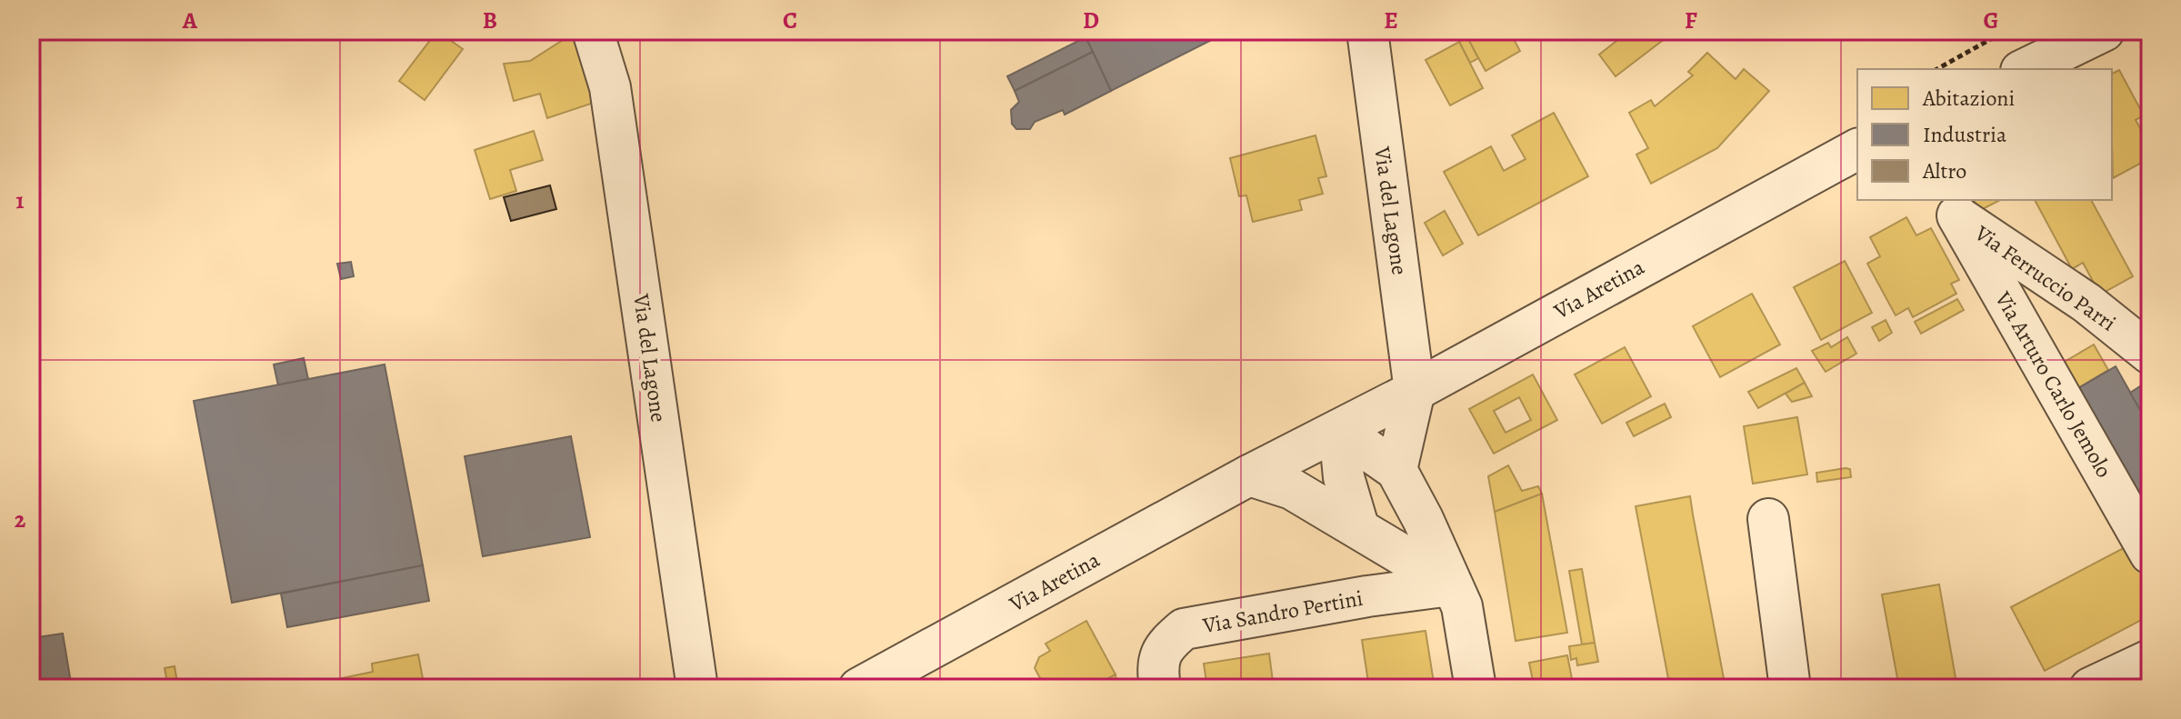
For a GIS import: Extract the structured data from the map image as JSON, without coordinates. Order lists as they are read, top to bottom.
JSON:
{
  "streets": {
    "street": [
      "Via del Lagone",
      "Via Ferruccio Parri",
      "Via Aretina",
      "Via Arturo Carlo Jemolo",
      "Via Sandro Pertini"
    ]
  },
  "crossings": [
    ["Via del Lagone", "Via Aretina"],
    ["Via Ferruccio Parri", "Via Arturo Carlo Jemolo"]
  ],
  "legend": ["Abitazioni", "Industria", "Altro"],
  "grid": {
    "columns": [
      "A",
      "B",
      "C",
      "D",
      "E",
      "F",
      "G"
    ],
    "rows": ["1", "2"]
  }
}
